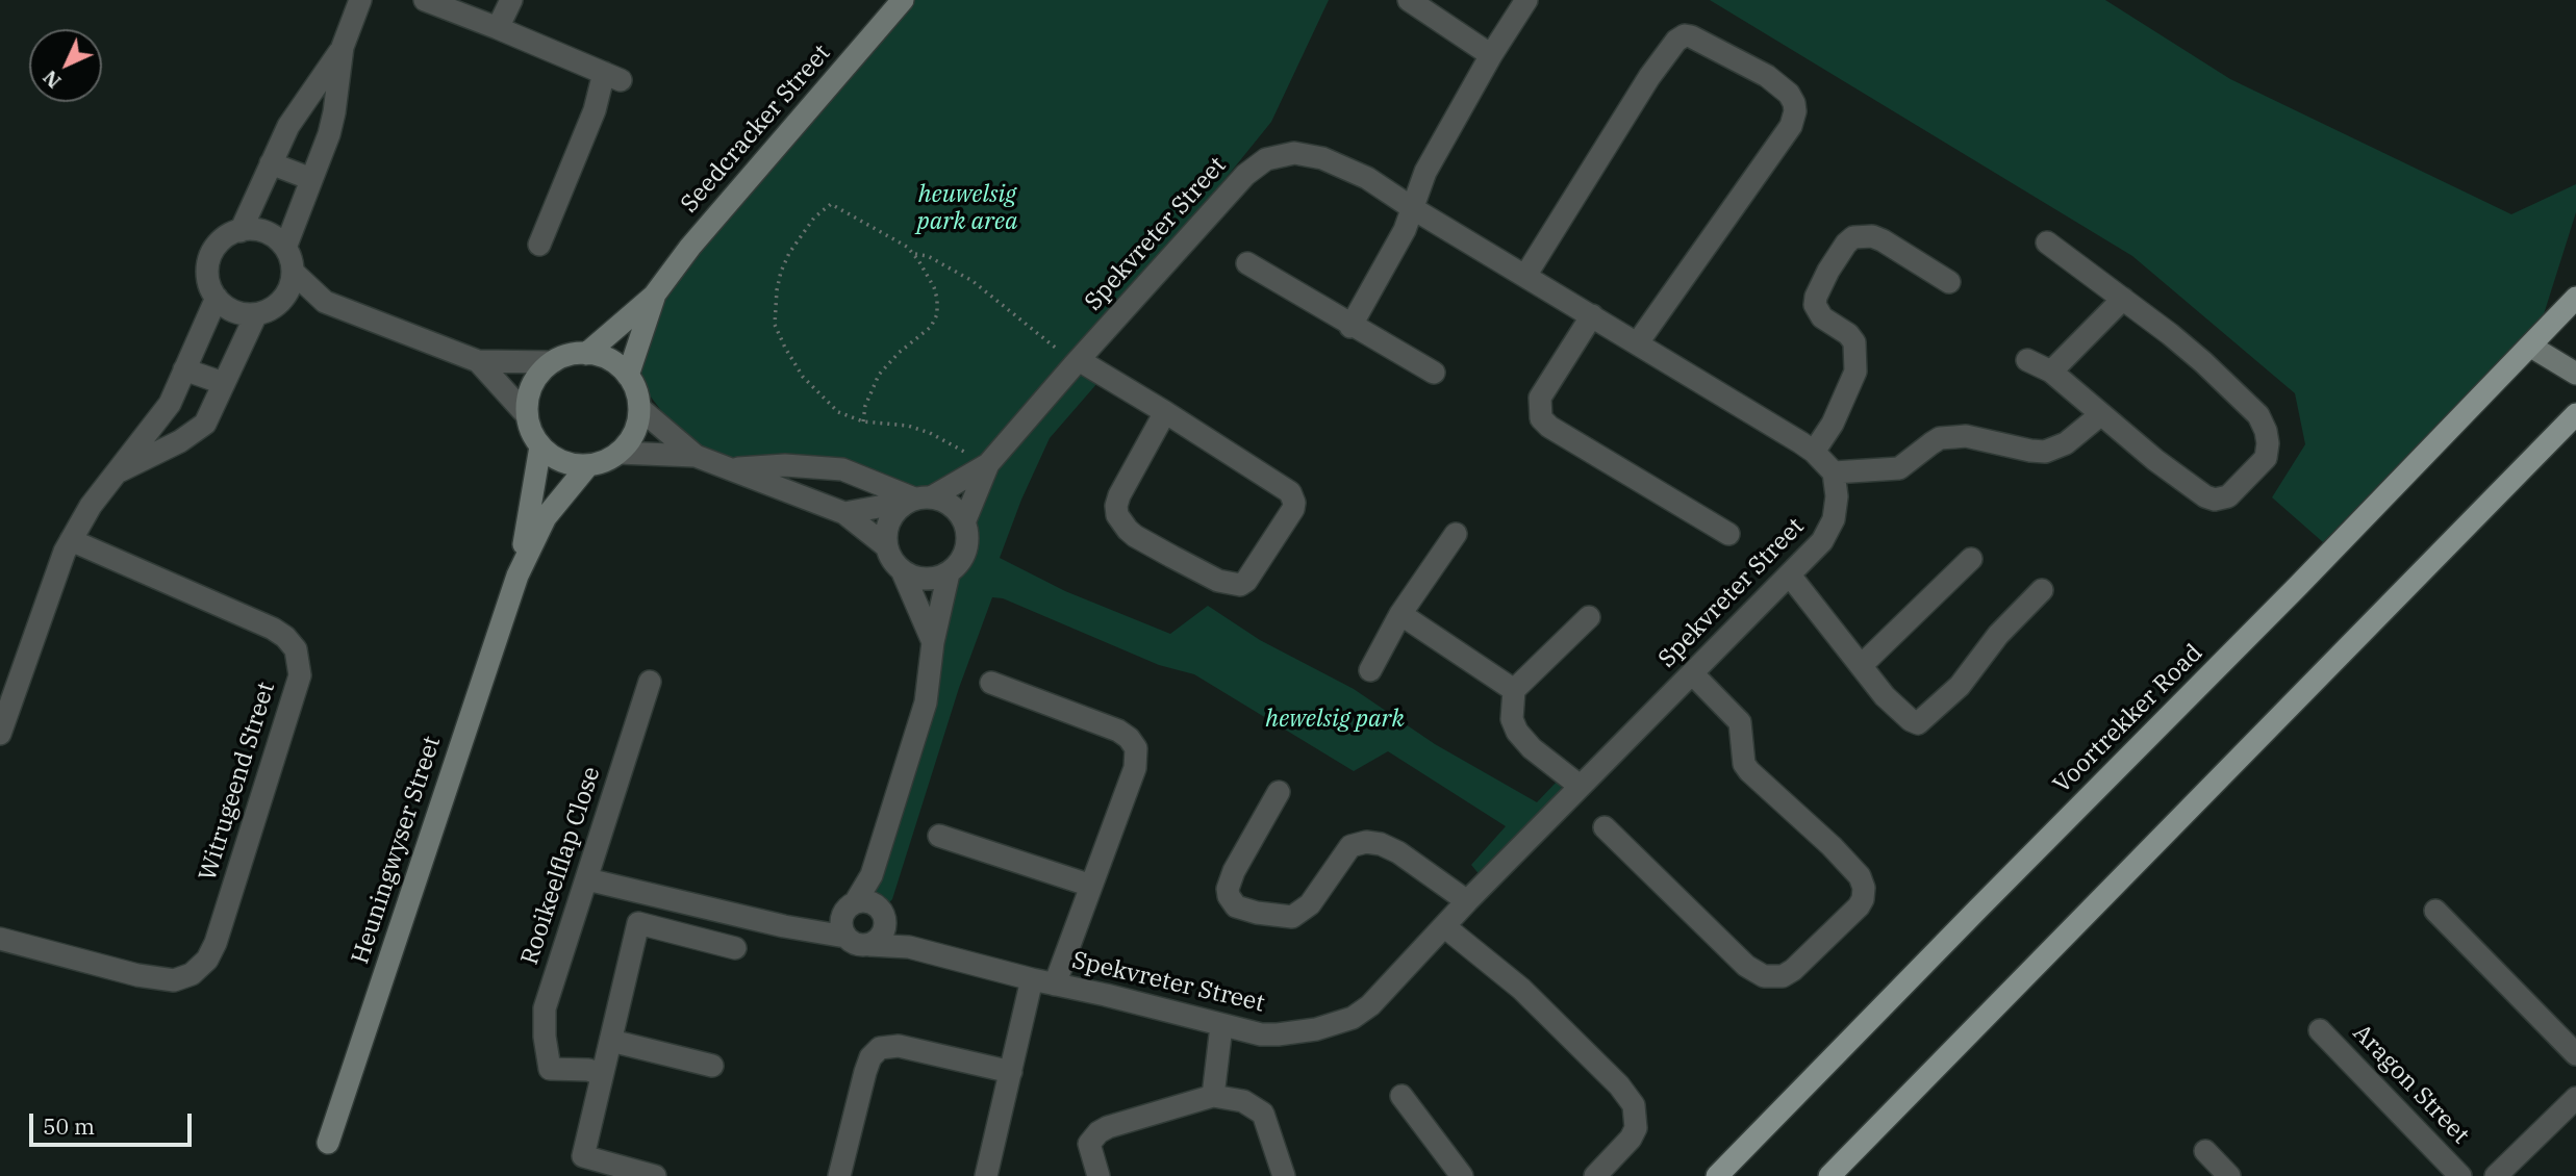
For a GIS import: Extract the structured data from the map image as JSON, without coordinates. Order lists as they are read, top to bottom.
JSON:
{
  "streets": {
    "main road": ["Voortrekker Road"],
    "street": [
      "Seedcracker Street",
      "Spekvreter Street",
      "Witrugeend Street",
      "Heuningwyser Street",
      "Rooikeelflap Close",
      "Aragon Street"
    ]
  },
  "crossings": [
    ["Seedcracker Street", "Heuningwyser Street"]
  ],
  "parks": ["heuwelsig park area", "hewelsig park"],
  "scale_bar": "50 m",
  "north": "bottom left"
}
